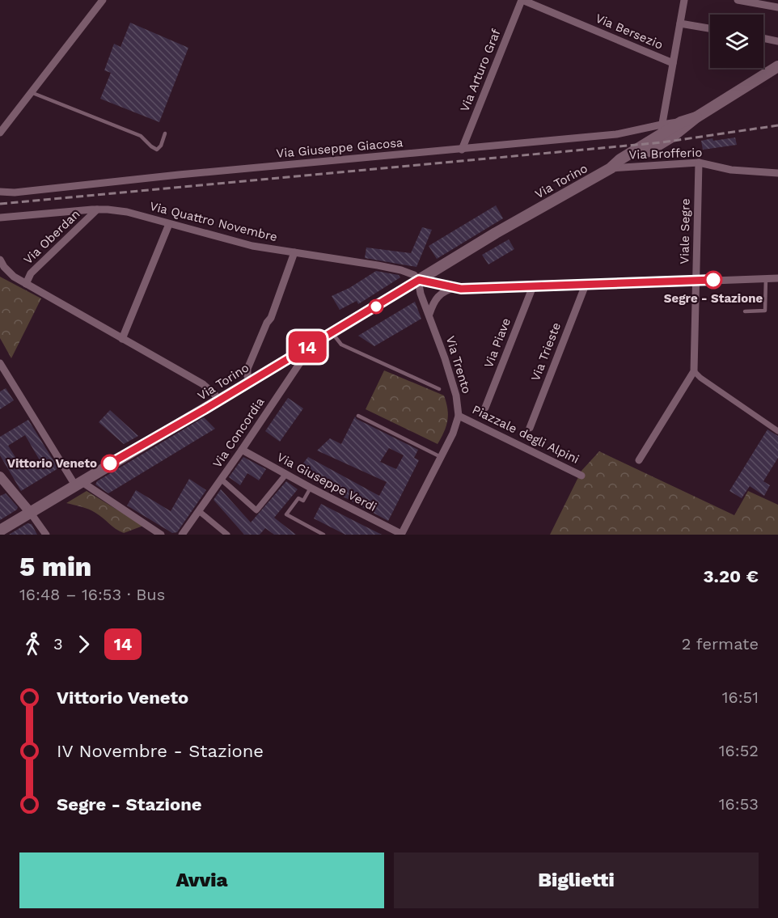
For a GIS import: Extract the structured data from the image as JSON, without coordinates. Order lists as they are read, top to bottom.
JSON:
{
  "streets": {
    "main road": ["Via Torino"],
    "street": [
      "Via Bersezio",
      "Via Arturo Graf",
      "Via Giuseppe Giacosa",
      "Via Brofferio",
      "Via Quattro Novembre",
      "Viale Segre",
      "Via Oberdan",
      "Via Piave",
      "Via Trieste",
      "Via Trento",
      "Via Concordia",
      "Piazzale degli Alpini",
      "Via Giuseppe Verdi"
    ]
  },
  "crossings": [
    ["Via Bersezio", "Via Arturo Graf"],
    ["Via Arturo Graf", "Via Giuseppe Giacosa"],
    ["Via Giuseppe Giacosa", "Via Torino"],
    ["Via Brofferio", "Via Torino"],
    ["Via Brofferio", "Viale Segre"],
    ["Via Torino", "Via Quattro Novembre"],
    ["Via Torino", "Via Trento"],
    ["Via Torino", "Via Concordia"],
    ["Via Quattro Novembre", "Viale Segre"],
    ["Via Quattro Novembre", "Via Oberdan"],
    ["Via Quattro Novembre", "Via Piave"],
    ["Via Quattro Novembre", "Via Trieste"],
    ["Via Quattro Novembre", "Via Trento"],
    ["Via Trento", "Piazzale degli Alpini"],
    ["Via Trento", "Via Giuseppe Verdi"],
    ["Via Concordia", "Via Giuseppe Verdi"]
  ],
  "places": ["Segre - Stazione", "Vittorio Veneto"],
  "lines": ["bus line 14"],
  "page": {
    "on_map": "14",
    "heading": ["5 min", "16:48 – 16:53 · Bus", "3.20 €"],
    "legs": ["3", "14", "2 fermate"],
    "list": [
      {
        "name": "Vittorio Veneto",
        "value": "16:51"
      },
      {
        "name": "IV Novembre - Stazione",
        "value": "16:52"
      },
      {
        "name": "Segre - Stazione",
        "value": "16:53"
      }
    ],
    "buttons": ["Avvia", "Biglietti"]
  }
}
